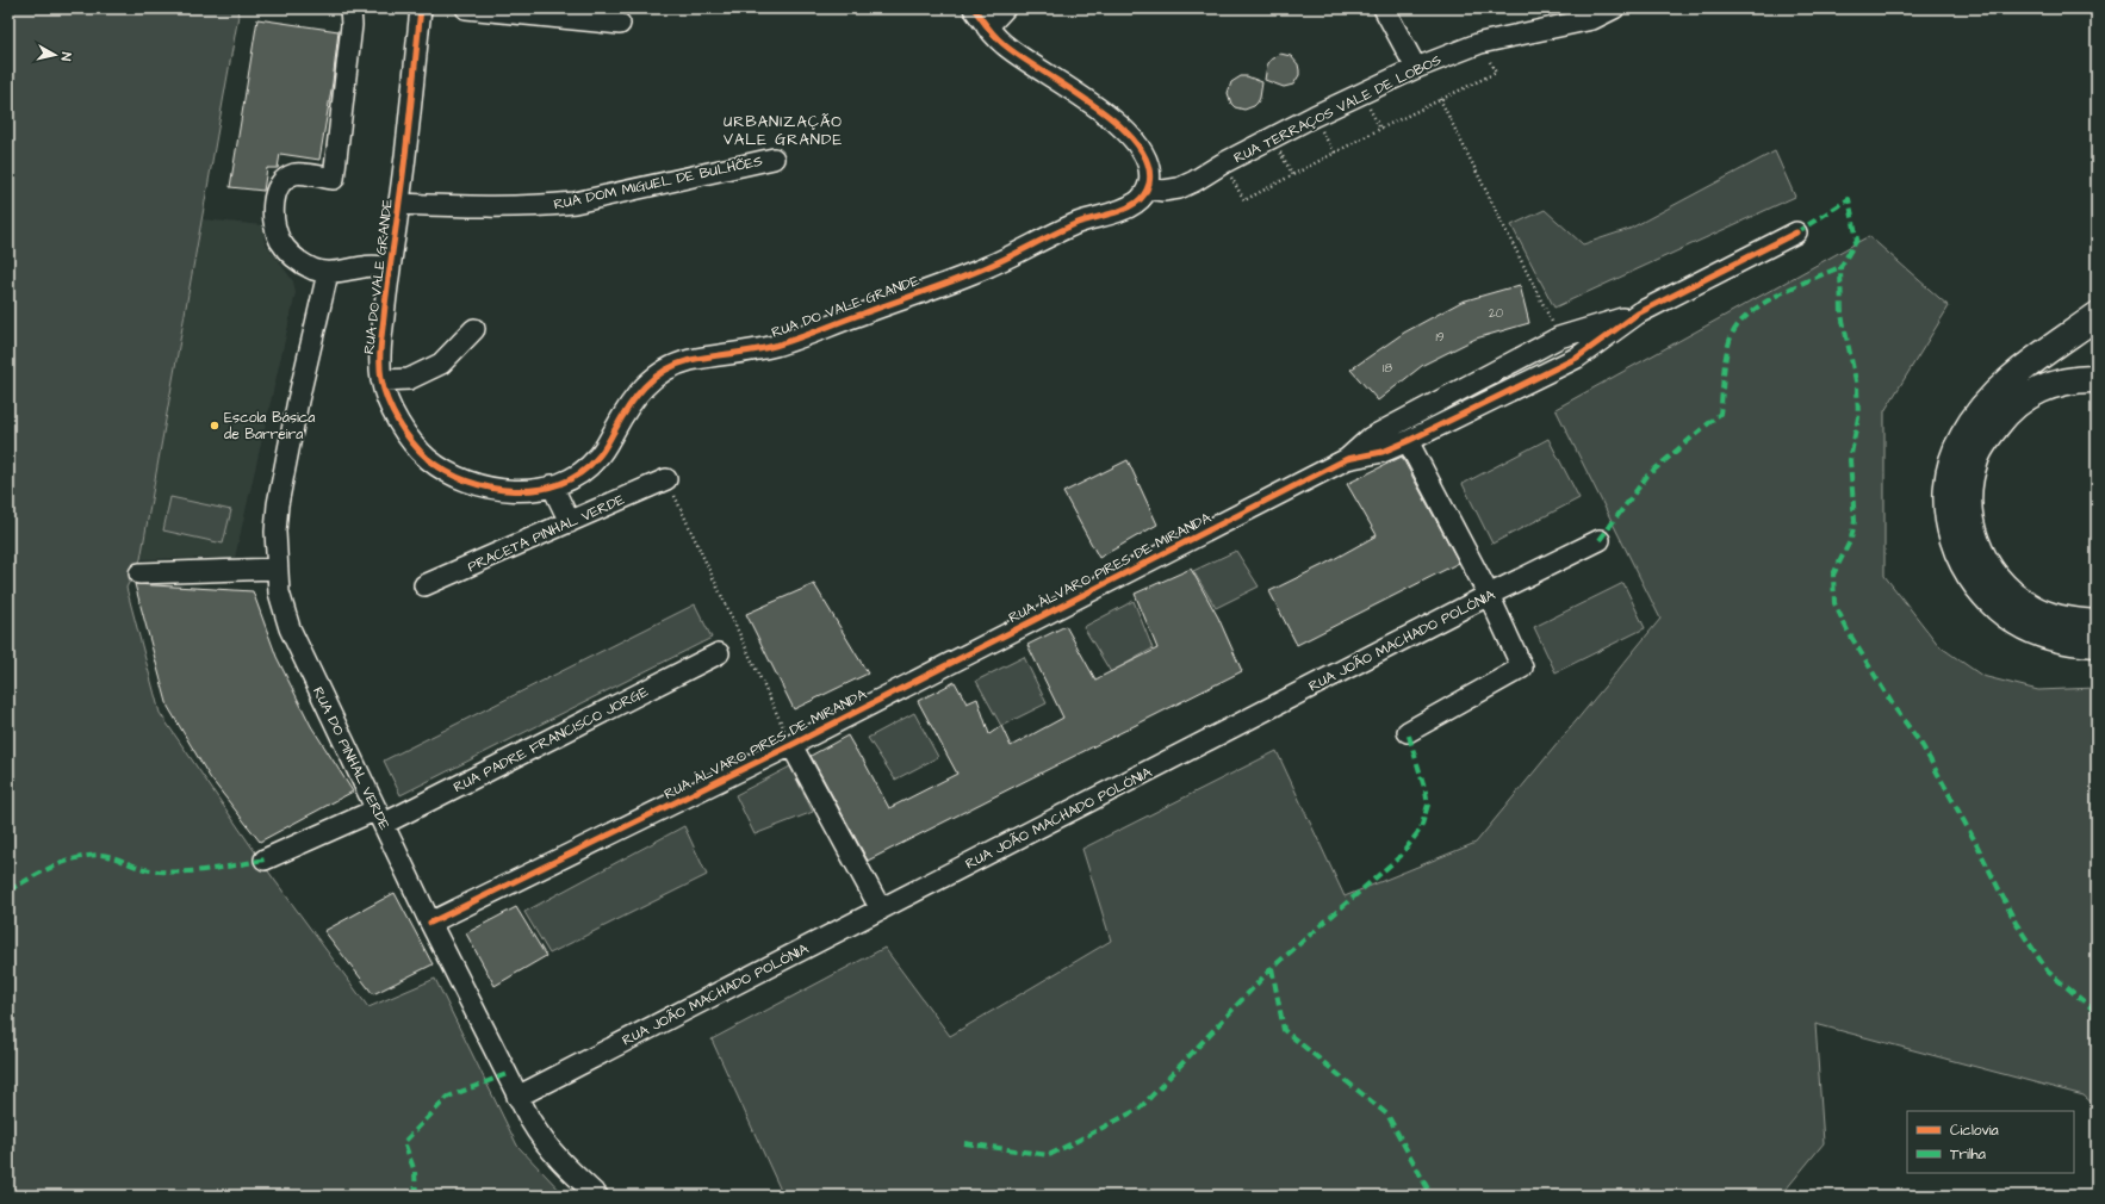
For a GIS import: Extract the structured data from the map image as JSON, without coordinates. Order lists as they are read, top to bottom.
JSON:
{
  "streets": {
    "street": [
      "RUA TERRAÇOS VALE DE LOBOS",
      "RUA DOM MIGUEL DE BULHÕES",
      "RUA DO VALE GRANDE",
      "PRACETA PINHAL VERDE",
      "RUA ÁLVARO PIRES DE MIRANDA",
      "RUA JOÃO MACHADO POLÓNIA",
      "RUA PADRE FRANCISCO JORGE",
      "RUA DO PINHAL VERDE"
    ]
  },
  "crossings": [
    ["RUA TERRAÇOS VALE DE LOBOS", "RUA DO VALE GRANDE"],
    ["RUA DOM MIGUEL DE BULHÕES", "RUA DO VALE GRANDE"],
    ["RUA ÁLVARO PIRES DE MIRANDA", "RUA DO PINHAL VERDE"],
    ["RUA JOÃO MACHADO POLÓNIA", "RUA DO PINHAL VERDE"],
    ["RUA PADRE FRANCISCO JORGE", "RUA DO PINHAL VERDE"]
  ],
  "districts": ["URBANIZAÇÃO VALE GRANDE"],
  "places": ["Escola Básica de Barreira"],
  "house_numbers": ["20", "19", "18"],
  "legend": ["Ciclovia", "Trilha"],
  "north": "right"
}
